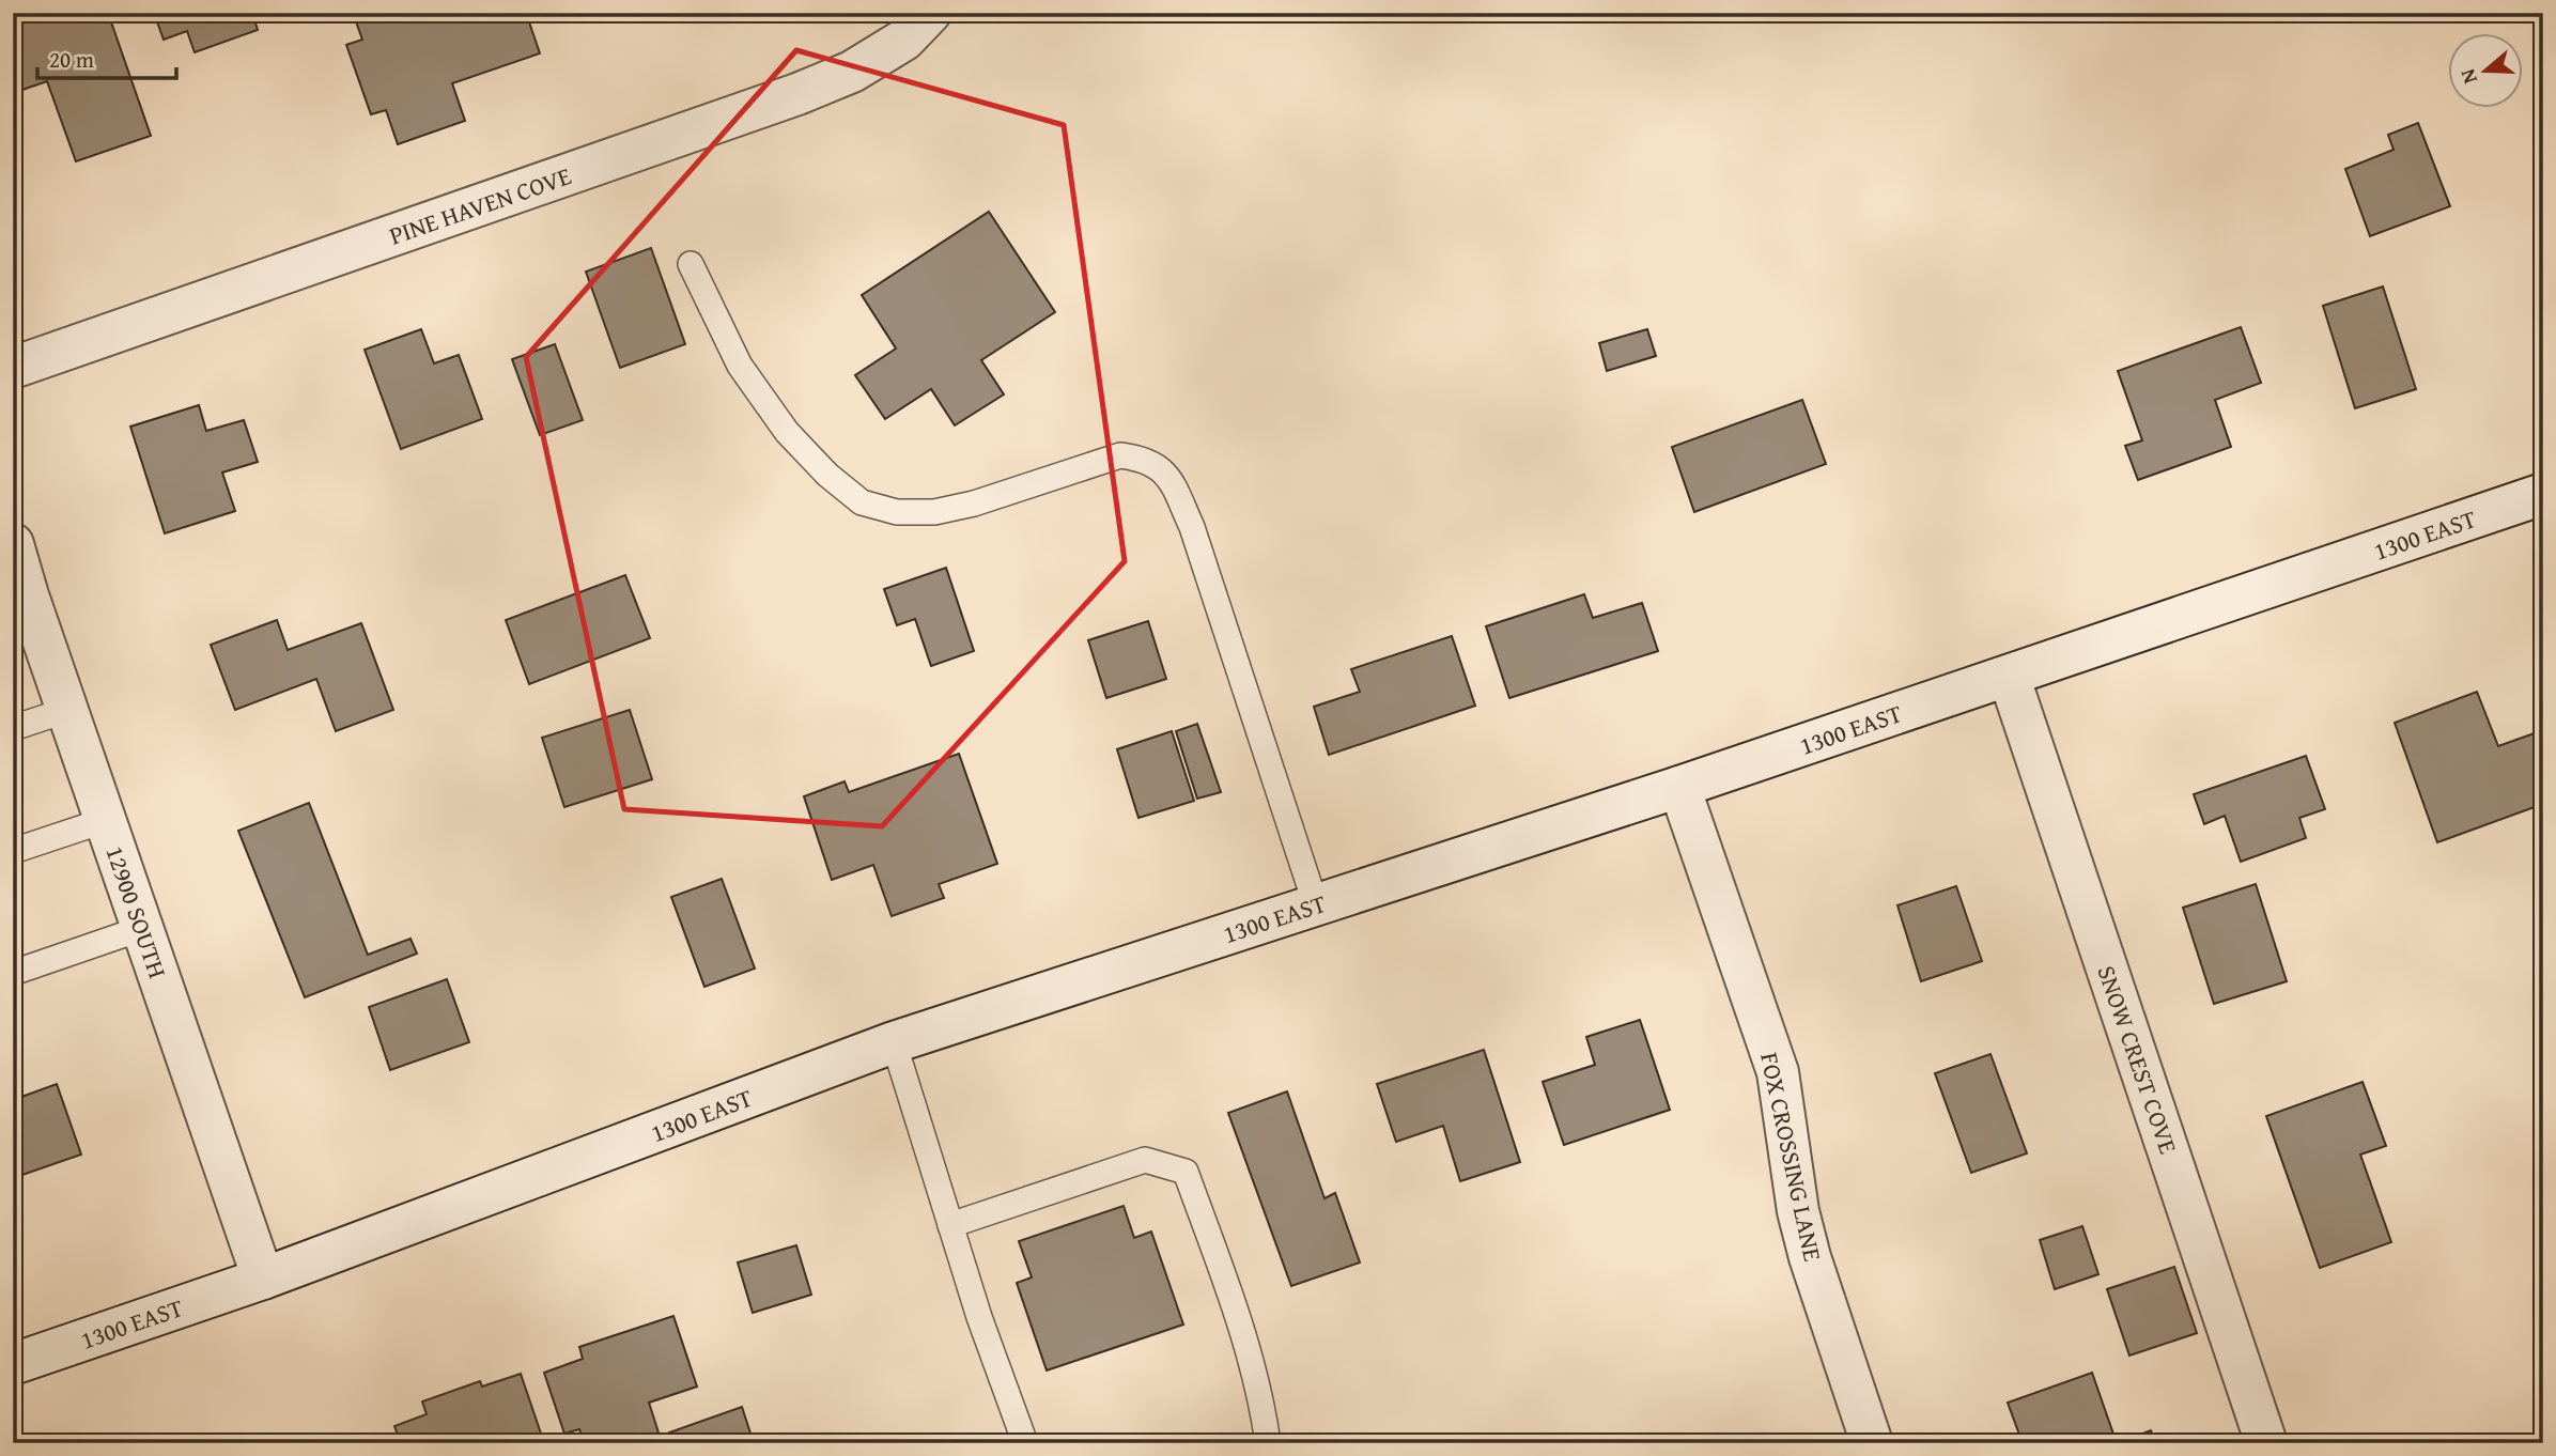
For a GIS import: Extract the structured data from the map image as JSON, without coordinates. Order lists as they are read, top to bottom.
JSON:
{
  "streets": {
    "street": [
      "PINE HAVEN COVE",
      "1300 EAST",
      "12900 SOUTH",
      "SNOW CREST COVE",
      "FOX CROSSING LANE"
    ]
  },
  "crossings": [
    ["1300 EAST", "12900 SOUTH"],
    ["1300 EAST", "SNOW CREST COVE"],
    ["1300 EAST", "FOX CROSSING LANE"]
  ],
  "scale_bar": "20 m",
  "north": "left"
}
